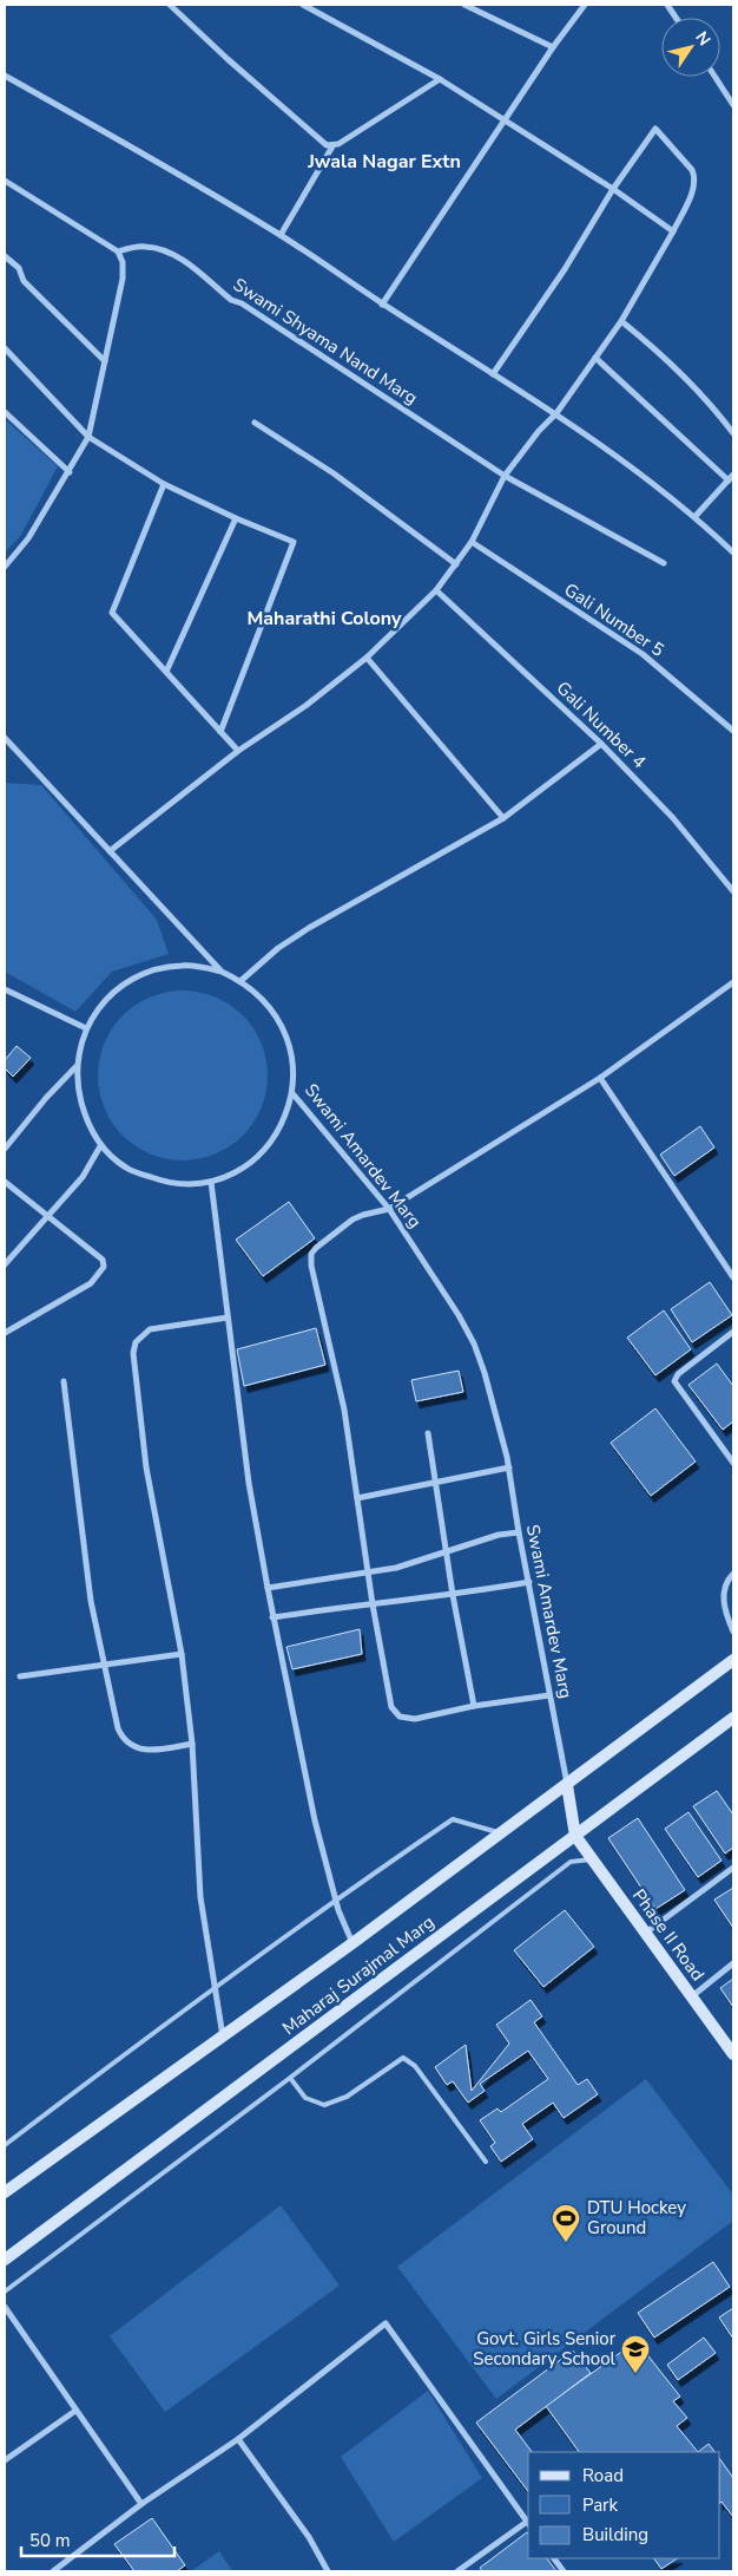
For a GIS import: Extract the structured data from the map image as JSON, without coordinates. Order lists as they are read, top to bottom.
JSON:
{
  "streets": {
    "main road": ["Phase II Road", "Maharaj Surajmal Marg"],
    "street": [
      "Swami Shyama Nand Marg",
      "Gali Number 5",
      "Gali Number 4",
      "Swami Amardev Marg"
    ]
  },
  "crossings": [
    ["Phase II Road", "Maharaj Surajmal Marg"]
  ],
  "districts": ["Jwala Nagar Extn", "Maharathi Colony"],
  "places": {
    "sports": ["DTU Hockey Ground"],
    "school or university": ["Govt. Girls Senior Secondary School"]
  },
  "legend": ["Road", "Park", "Building"],
  "scale_bar": "50 m",
  "north": "top right"
}
